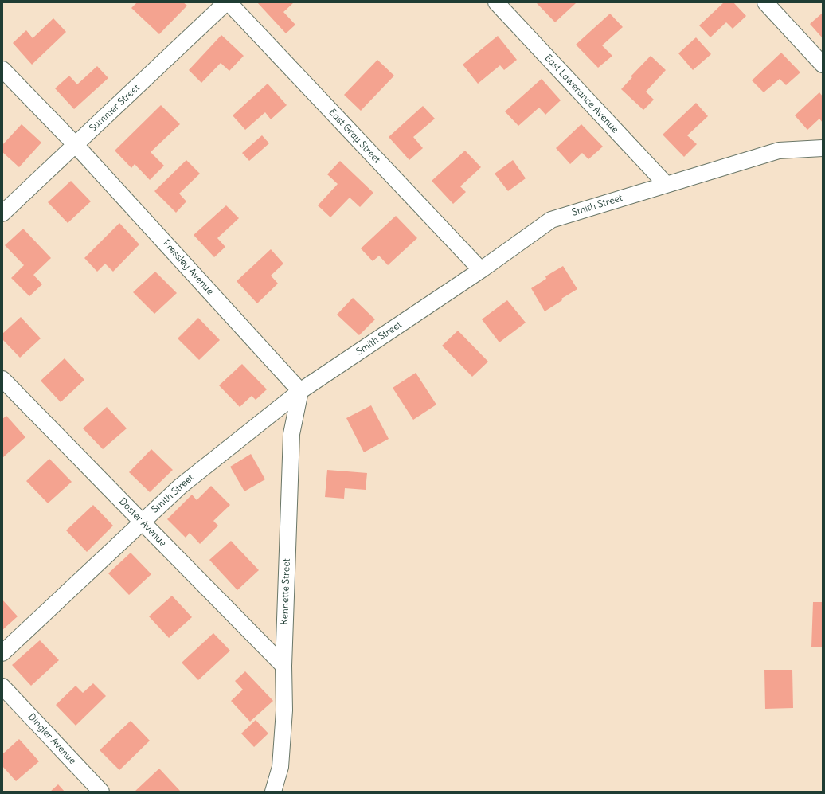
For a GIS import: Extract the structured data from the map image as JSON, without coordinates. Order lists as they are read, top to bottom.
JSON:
{
  "streets": {
    "street": [
      "East Lawerance Avenue",
      "Summer Street",
      "East Gray Street",
      "Smith Street",
      "Pressley Avenue",
      "Doster Avenue",
      "Kennette Street",
      "Dingler Avenue"
    ]
  },
  "crossings": [
    ["East Lawerance Avenue", "Smith Street"],
    ["Summer Street", "East Gray Street"],
    ["Summer Street", "Pressley Avenue"],
    ["East Gray Street", "Smith Street"],
    ["Smith Street", "Pressley Avenue"],
    ["Smith Street", "Doster Avenue"],
    ["Smith Street", "Kennette Street"],
    ["Pressley Avenue", "Kennette Street"],
    ["Doster Avenue", "Kennette Street"]
  ]
}
